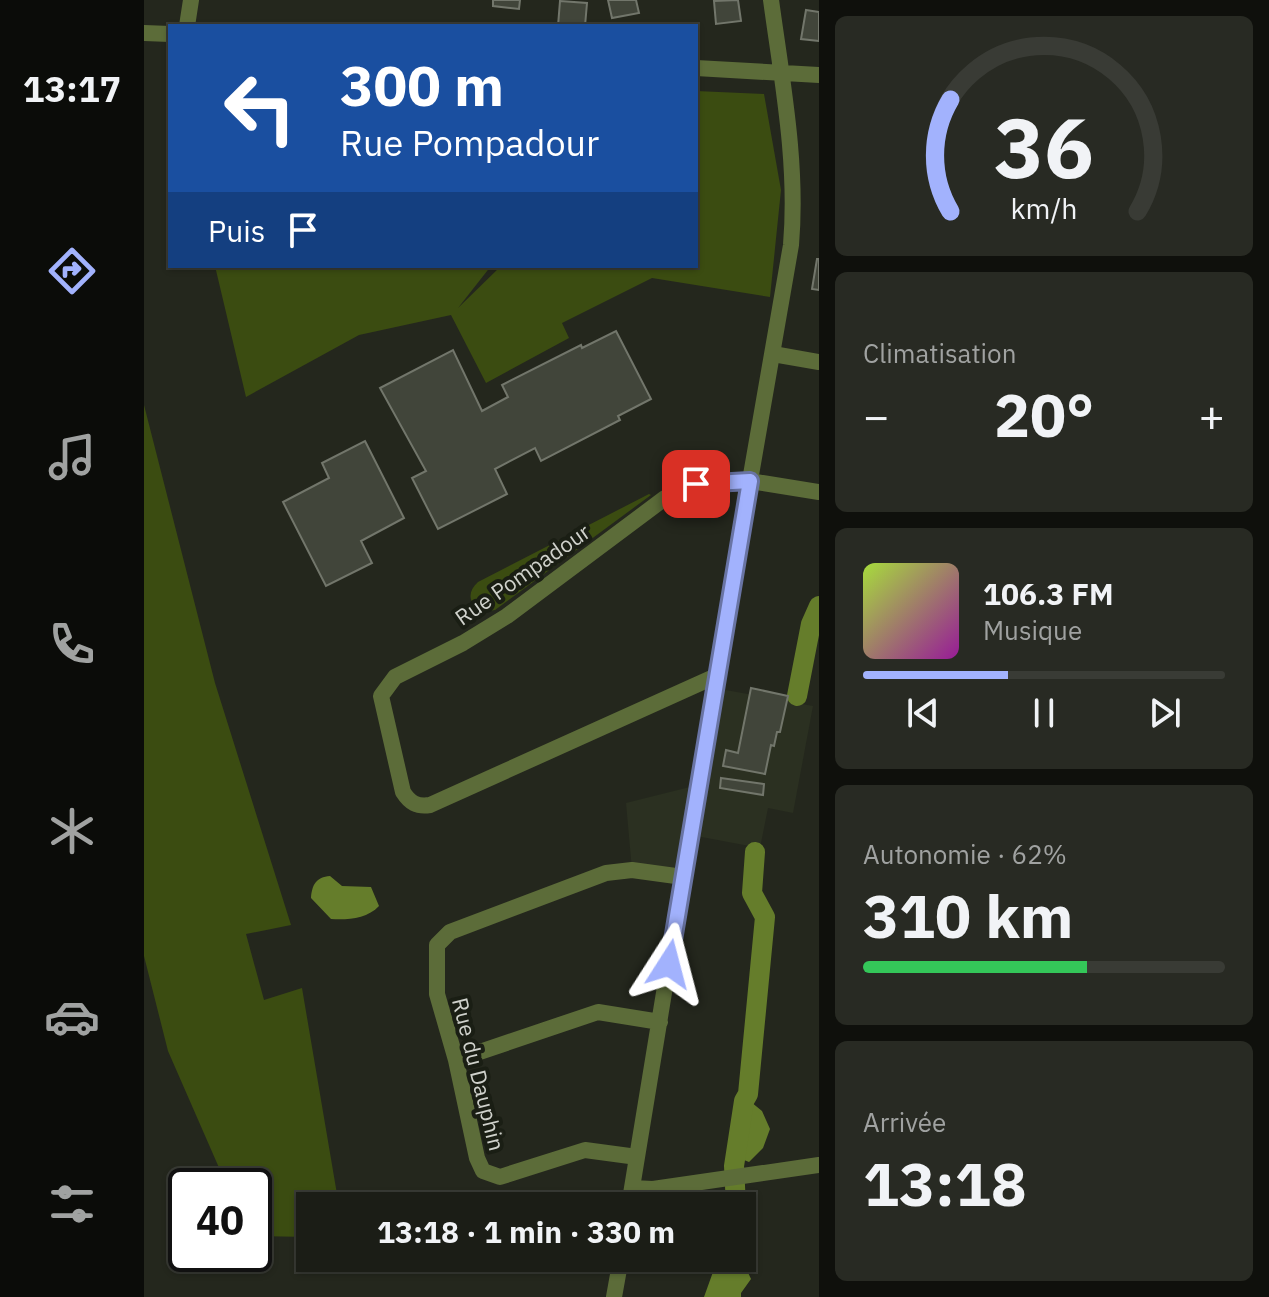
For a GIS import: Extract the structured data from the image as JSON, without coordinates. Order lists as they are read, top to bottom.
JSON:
{
  "streets": {
    "street": ["Rue Pompadour", "Rue du Dauphin"]
  },
  "page": {
    "tabs": "13:17",
    "turn": ["300 m", "Rue Pompadour"],
    "then": "Puis",
    "tile": [
      "Climatisation",
      ["Autonomie · 62%", "310 km"],
      ["Arrivée", "13:18"]
    ],
    "heat": ["−", "20°", "+"],
    "song": ["106.3 FM", "Musique"],
    "limit": "40",
    "trip": "13:18 · 1 min · 330 m",
    "gauge": ["36", "km/h"]
  }
}
